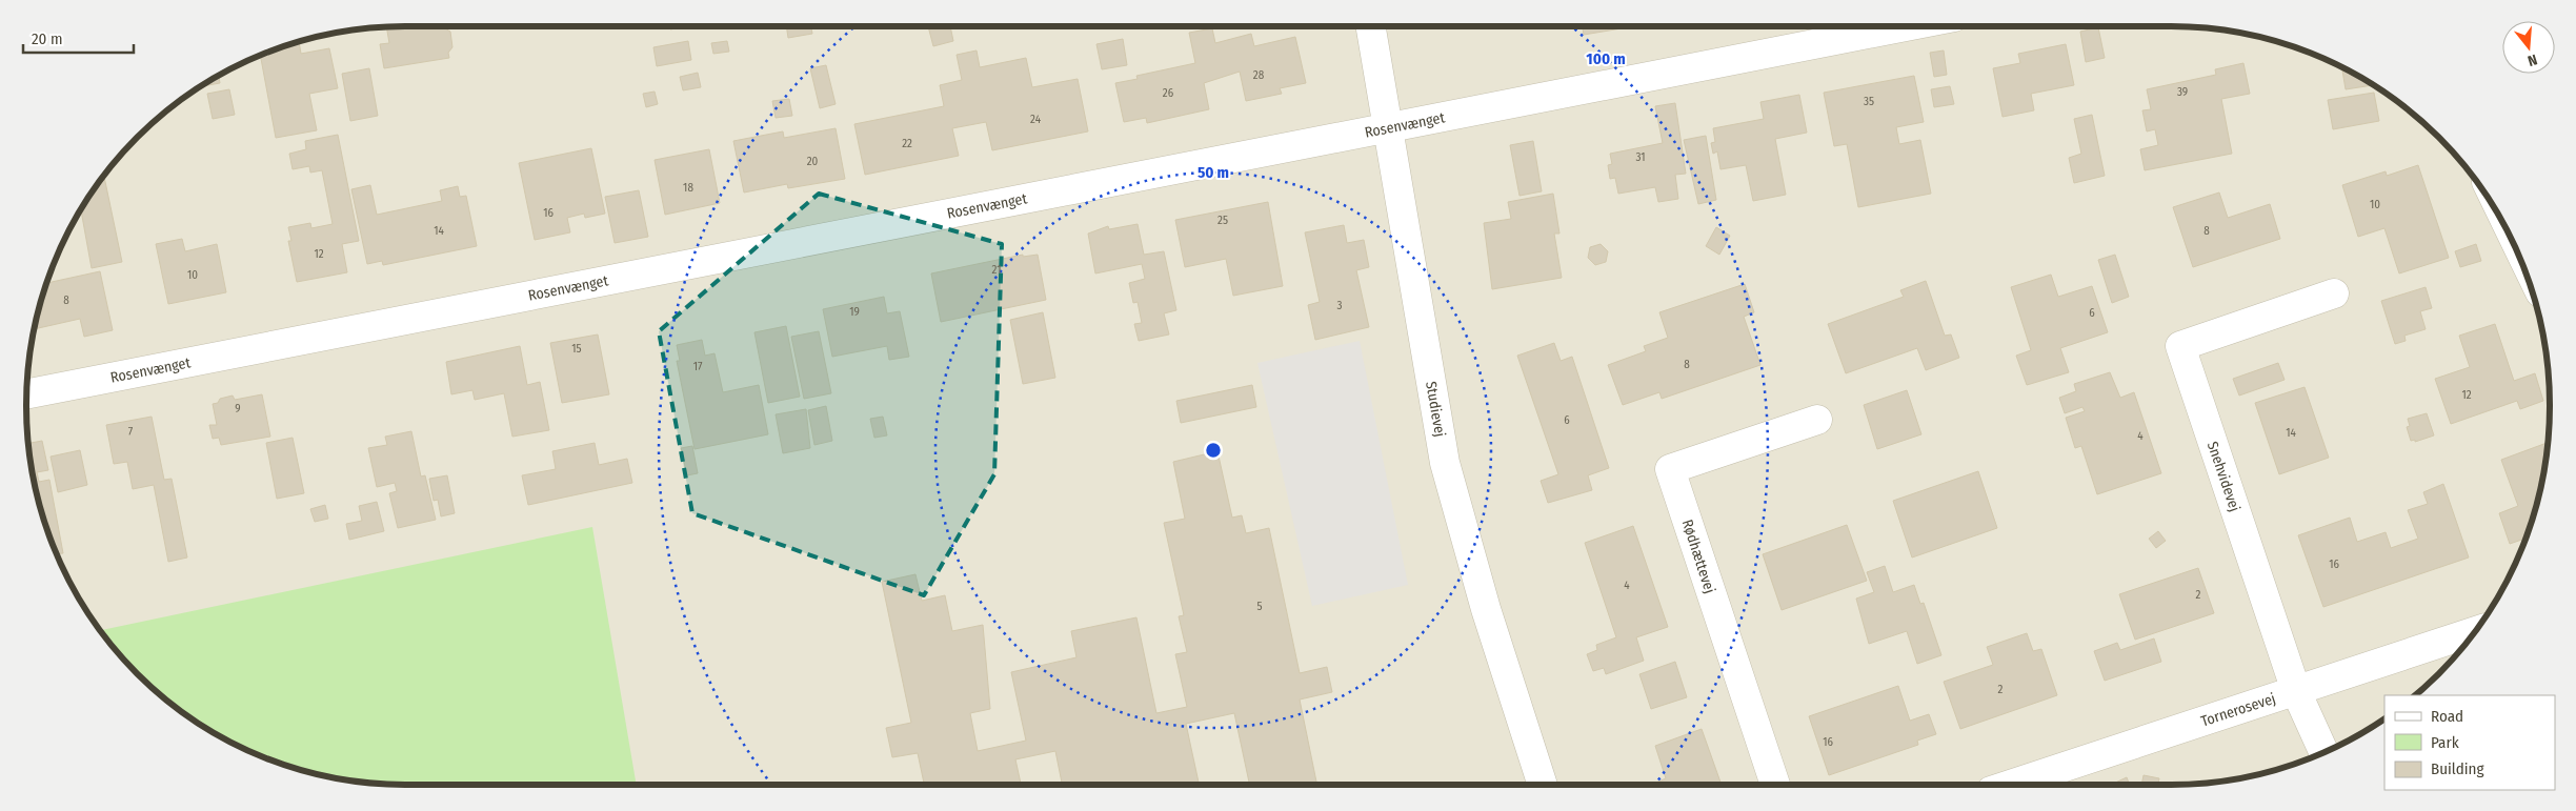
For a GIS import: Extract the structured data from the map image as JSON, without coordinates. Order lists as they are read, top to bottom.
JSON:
{
  "streets": {
    "street": [
      "Rosenvænget",
      "Studievej",
      "Snehvidevej",
      "Rødhættevej",
      "Tornerosevej"
    ]
  },
  "crossings": [
    ["Rosenvænget", "Studievej"],
    ["Snehvidevej", "Tornerosevej"]
  ],
  "house_numbers": [
    "28",
    "39",
    "26",
    "35",
    "24",
    "22",
    "31",
    "20",
    "18",
    "10",
    "16",
    "25",
    "14",
    "8",
    "12",
    "21",
    "10",
    "8",
    "3",
    "19",
    "6",
    "15",
    "8",
    "17",
    "12",
    "9",
    "6",
    "7",
    "14",
    "4",
    "16",
    "4",
    "2",
    "5",
    "2",
    "16"
  ],
  "legend": ["Road", "Park", "Building"],
  "scale_bar": "20 m",
  "north": "bottom",
  "rings": ["100 m", "50 m"]
}
